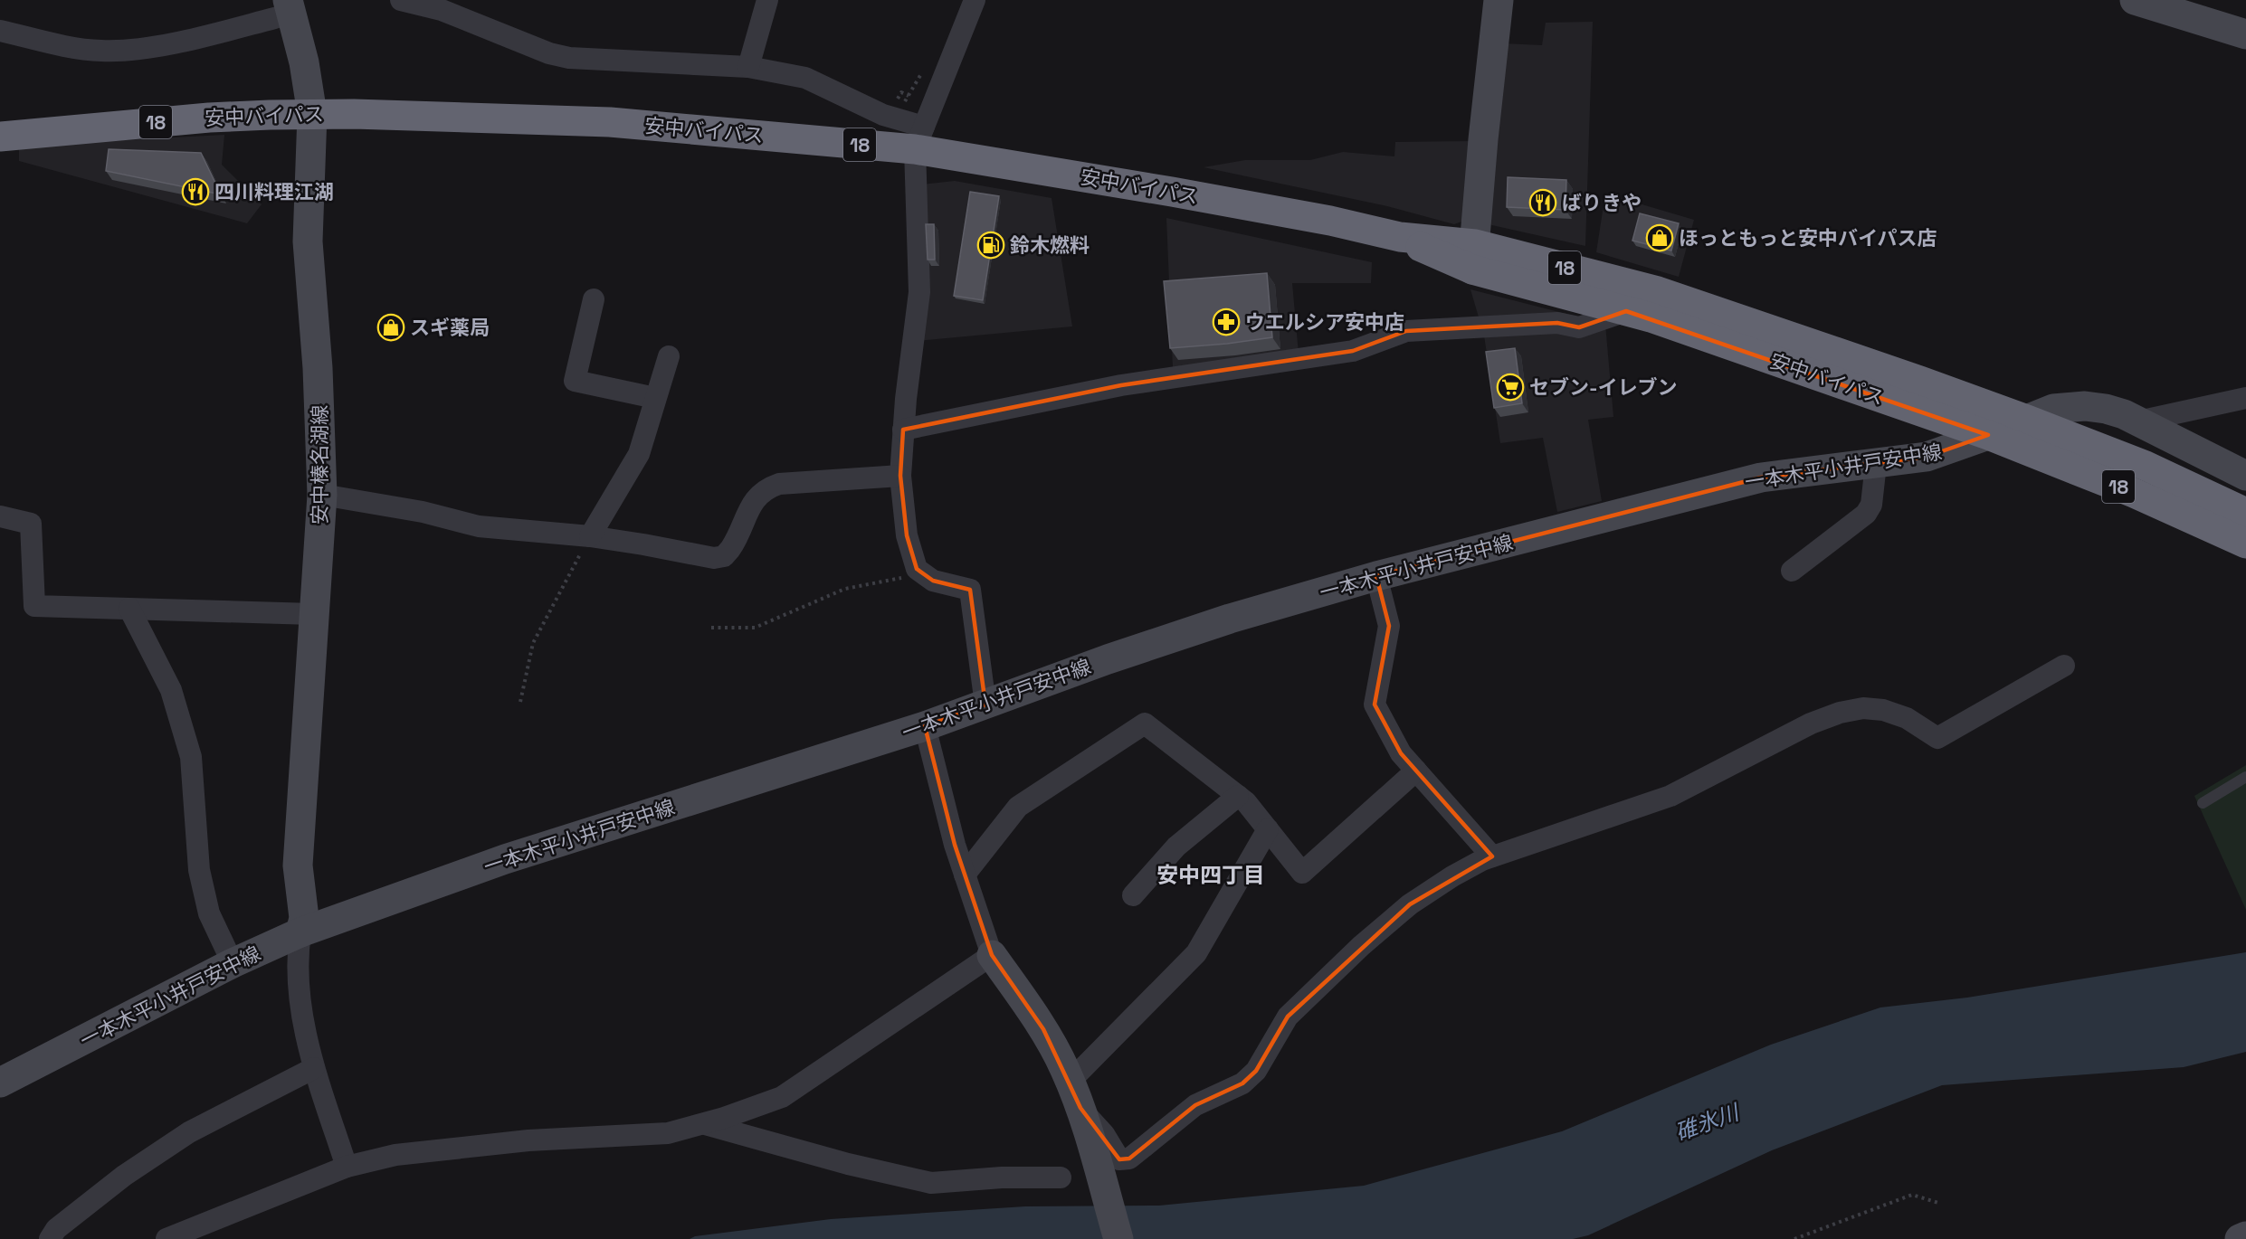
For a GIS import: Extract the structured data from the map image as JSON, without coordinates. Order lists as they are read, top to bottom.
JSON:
{
  "streets": {
    "highway": ["安中バイパス", "18"],
    "main road": ["安中榛名湖線", "一本木平小井戸安中線"]
  },
  "crossings": [
    ["安中バイパス", "安中榛名湖線"],
    ["安中バイパス", "一本木平小井戸安中線"],
    ["安中榛名湖線", "一本木平小井戸安中線"]
  ],
  "districts": ["安中四丁目"],
  "water": ["碓氷川"],
  "places": {
    "restaurant": ["四川料理江湖", "ばりきや"],
    "shop": ["ほっともっと安中バイパス店", "スギ薬局"],
    "fuel station": ["鈴木燃料"],
    "pharmacy": ["ウエルシア安中店"],
    "supermarket": ["セブン-イレブン"]
  }
}
